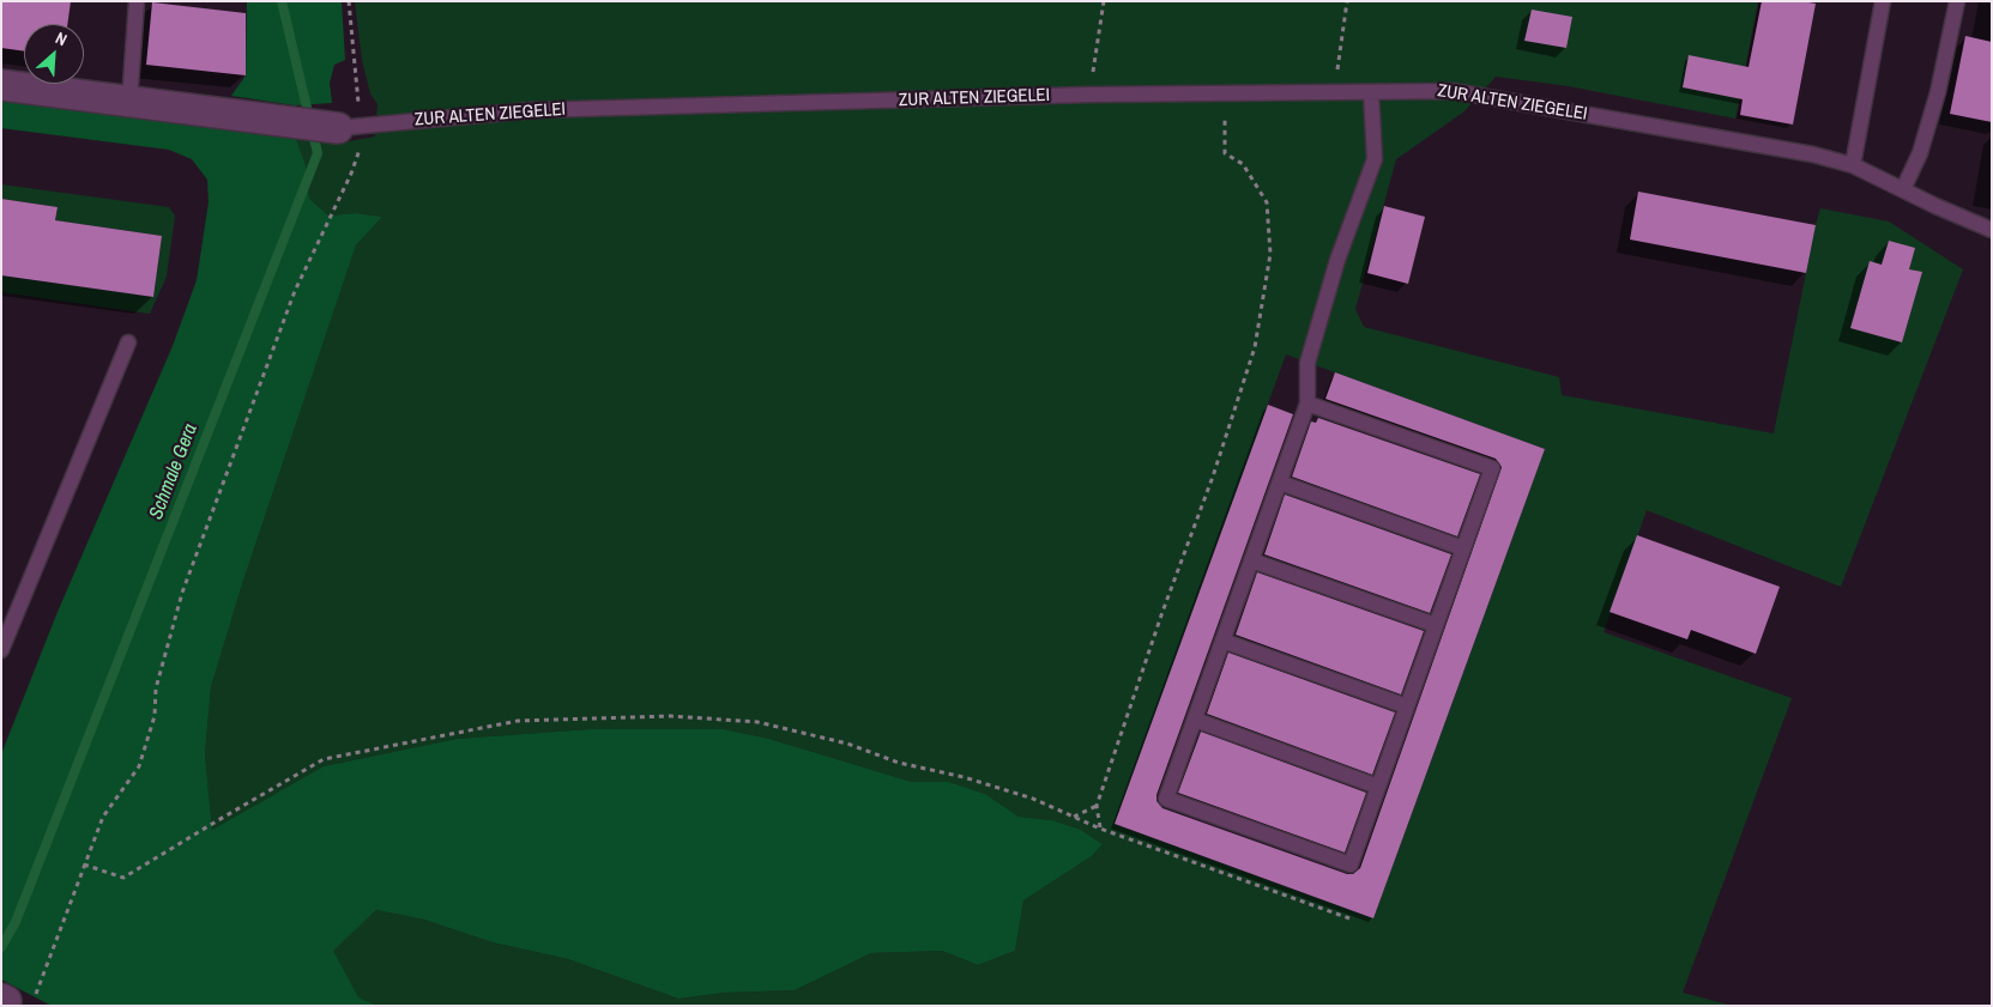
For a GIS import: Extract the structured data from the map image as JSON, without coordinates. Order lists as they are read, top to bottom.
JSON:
{
  "streets": {
    "street": ["ZUR ALTEN ZIEGELEI"]
  },
  "water": ["Schmale Gera"],
  "north": "top right"
}
